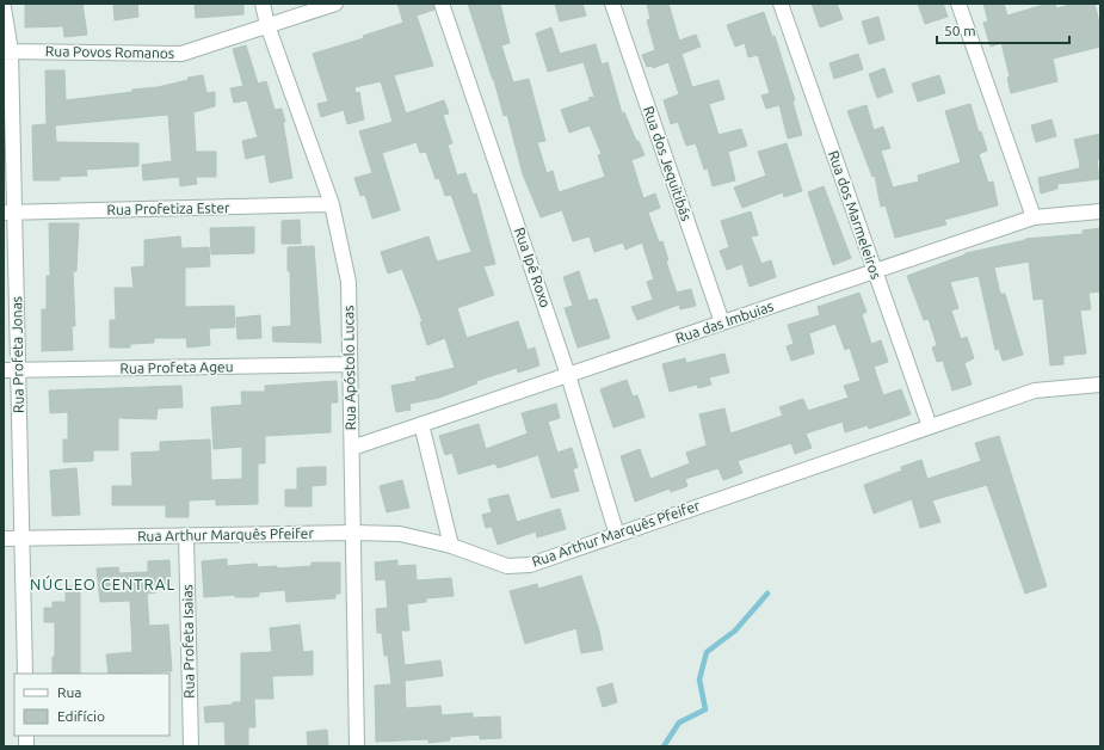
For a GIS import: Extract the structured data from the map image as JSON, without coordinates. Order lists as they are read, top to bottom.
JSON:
{
  "streets": {
    "street": [
      "Rua Povos Romanos",
      "Rua dos Jequitibás",
      "Rua Profetiza Ester",
      "Rua dos Marmeleiros",
      "Rua Ipê Roxo",
      "Rua das Imbuias",
      "Rua Profeta Jonas",
      "Rua Profeta Ageu",
      "Rua Apóstolo Lucas",
      "Rua Arthur Marquês Pfeifer",
      "Rua Profeta Isaias"
    ]
  },
  "crossings": [
    ["Rua Povos Romanos", "Rua Profeta Jonas"],
    ["Rua Povos Romanos", "Rua Apóstolo Lucas"],
    ["Rua dos Jequitibás", "Rua das Imbuias"],
    ["Rua Profetiza Ester", "Rua Profeta Jonas"],
    ["Rua Profetiza Ester", "Rua Apóstolo Lucas"],
    ["Rua dos Marmeleiros", "Rua das Imbuias"],
    ["Rua dos Marmeleiros", "Rua Arthur Marquês Pfeifer"],
    ["Rua Ipê Roxo", "Rua das Imbuias"],
    ["Rua Ipê Roxo", "Rua Arthur Marquês Pfeifer"],
    ["Rua das Imbuias", "Rua Apóstolo Lucas"],
    ["Rua Profeta Jonas", "Rua Profeta Ageu"],
    ["Rua Profeta Jonas", "Rua Arthur Marquês Pfeifer"],
    ["Rua Profeta Ageu", "Rua Apóstolo Lucas"],
    ["Rua Apóstolo Lucas", "Rua Arthur Marquês Pfeifer"],
    ["Rua Arthur Marquês Pfeifer", "Rua Profeta Isaias"]
  ],
  "districts": ["NÚCLEO CENTRAL"],
  "legend": ["Rua", "Edifício"],
  "scale_bar": "50 m"
}
